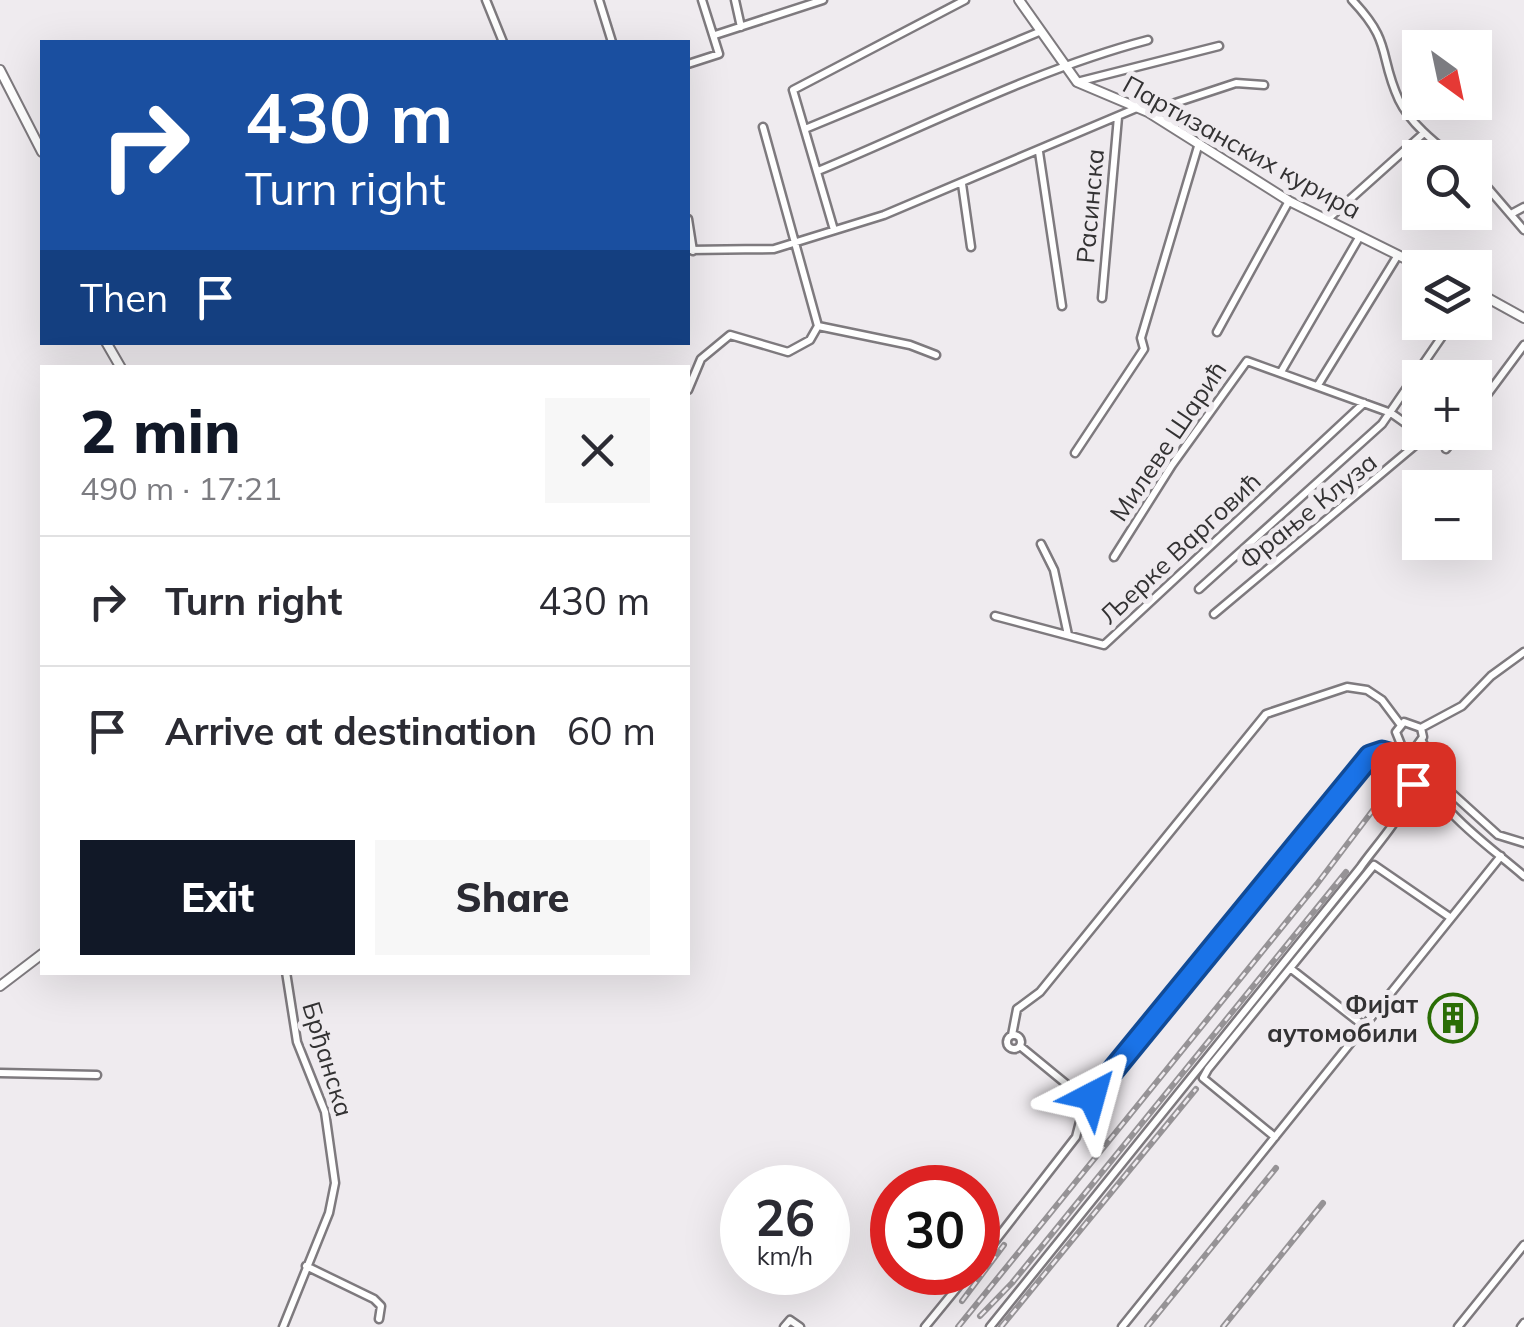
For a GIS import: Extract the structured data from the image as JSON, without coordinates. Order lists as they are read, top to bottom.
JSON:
{
  "streets": {
    "street": [
      "Партизанских курира",
      "Расинска",
      "Милеве Шарић",
      "Фрање Клуза",
      "Љерке Варговић",
      "Брђанска"
    ]
  },
  "crossings": [
    ["Милеве Шарић", "Љерке Варговић"]
  ],
  "places": {
    "building": ["Фијат аутомобили"]
  },
  "north": "bottom right",
  "page": {
    "map_buttons": ["+", "−"],
    "turn": ["430 m", "Turn right"],
    "then": "Then",
    "heading": ["2 min", "490 m · 17:21"],
    "list": [
      {
        "name": "Turn right",
        "value": "430 m"
      },
      {
        "name": "Arrive at destination",
        "value": "60 m"
      }
    ],
    "buttons": ["Exit", "Share"],
    "speed": "26 km/h",
    "limit": "30"
  }
}
